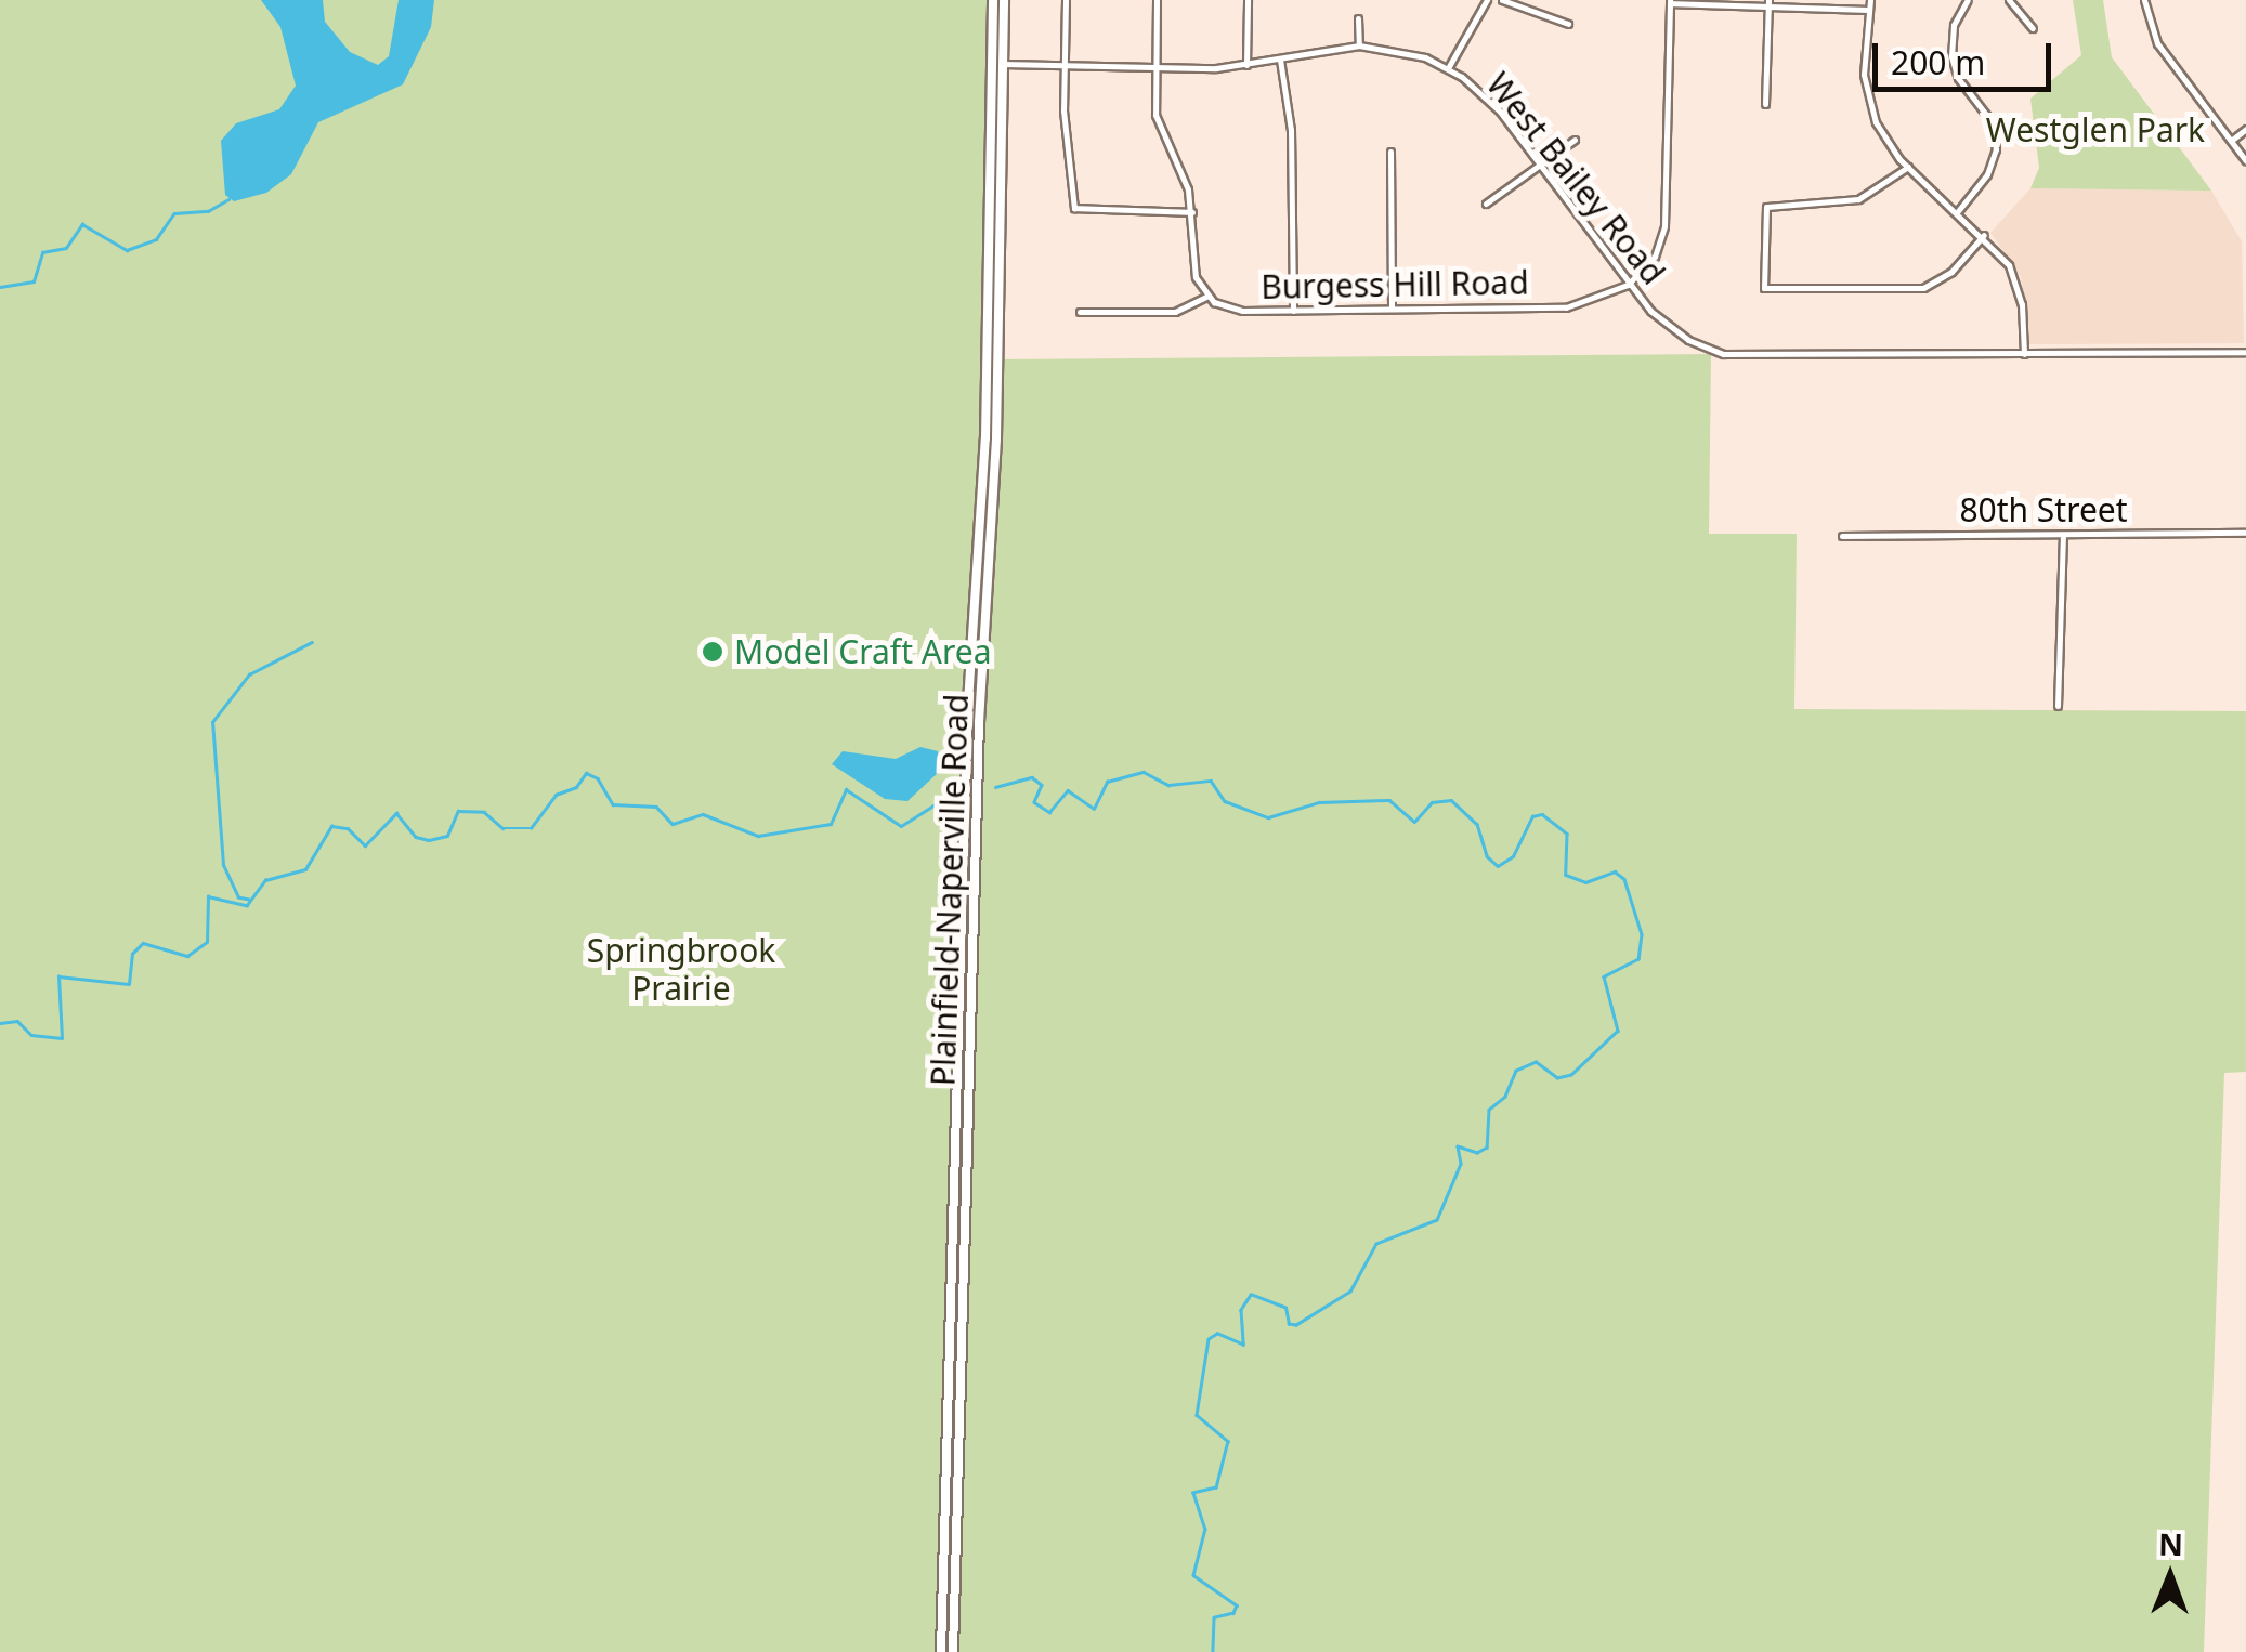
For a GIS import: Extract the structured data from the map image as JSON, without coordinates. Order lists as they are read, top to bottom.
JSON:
{
  "streets": {
    "main road": ["Plainfield-Naperville Road"],
    "street": ["West Bailey Road", "Burgess Hill Road", "80th Street"]
  },
  "crossings": [
    ["West Bailey Road", "Burgess Hill Road"],
    ["West Bailey Road", "Plainfield-Naperville Road"]
  ],
  "parks": ["Westglen Park", "Springbrook Prairie"],
  "places": ["Model Craft Area"],
  "scale_bar": "200 m",
  "north": "top"
}
